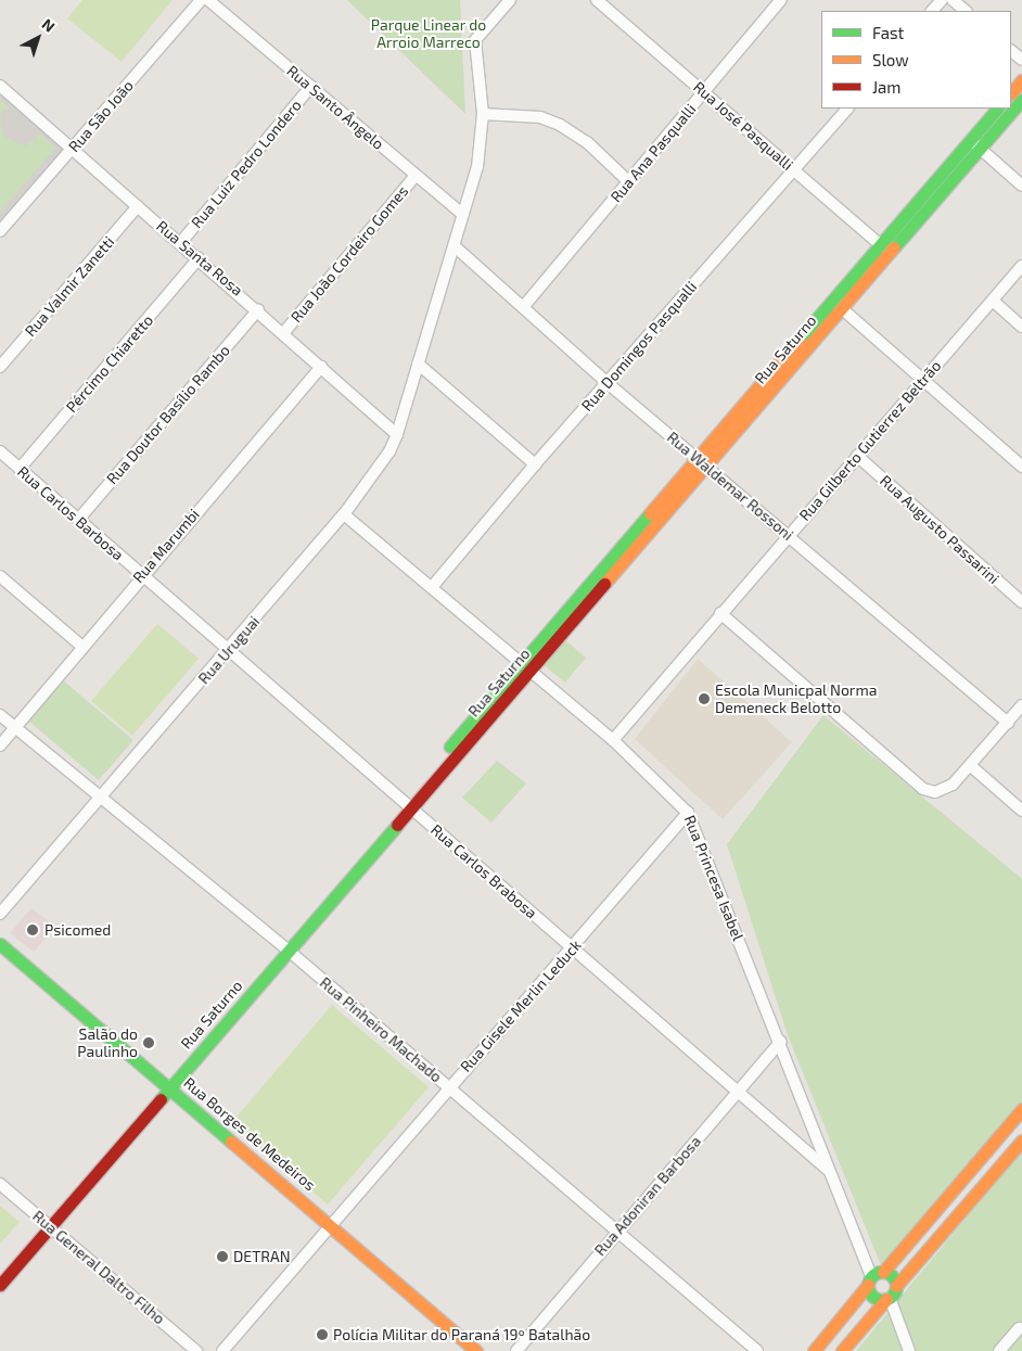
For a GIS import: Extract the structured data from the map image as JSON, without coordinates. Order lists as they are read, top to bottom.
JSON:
{
  "streets": {
    "street": [
      "Rua Santo Ângelo",
      "Rua São João",
      "Rua José Pasqualli",
      "Rua Ana Pasqualli",
      "Rua Luiz Pedro Londero",
      "Rua João Cordeiro Gomes",
      "Rua Santa Rosa",
      "Rua Valmir Zanetti",
      "Rua Domingos Pasqualli",
      "Rua Saturno",
      "Pércimo Chiaretto",
      "Rua Doutor Basílio Rambo",
      "Rua Gilberto Gutierrez Beltrão",
      "Rua Waldemar Rossoni",
      "Rua Carlos Barbosa",
      "Rua Augusto Passarini",
      "Rua Marumbi",
      "Rua Uruguai",
      "Rua Carlos Brabosa",
      "Rua Princesa Isabel",
      "Rua Gisele Merlin Leduck",
      "Rua Pinheiro Machado",
      "Rua Borges de Medeiros",
      "Rua Adoniran Barbosa",
      "Rua General Daltro Filho"
    ]
  },
  "crossings": [
    ["Rua Santo Ângelo", "Rua Luiz Pedro Londero"],
    ["Rua Santo Ângelo", "Rua João Cordeiro Gomes"],
    ["Rua Santo Ângelo", "Rua Uruguai"],
    ["Rua São João", "Rua Santa Rosa"],
    ["Rua José Pasqualli", "Rua Ana Pasqualli"],
    ["Rua José Pasqualli", "Rua Domingos Pasqualli"],
    ["Rua José Pasqualli", "Rua Saturno"],
    ["Rua Ana Pasqualli", "Rua Waldemar Rossoni"],
    ["Rua Luiz Pedro Londero", "Rua Santa Rosa"],
    ["Rua João Cordeiro Gomes", "Rua Santa Rosa"],
    ["Rua Santa Rosa", "Rua Valmir Zanetti"],
    ["Rua Santa Rosa", "Pércimo Chiaretto"],
    ["Rua Santa Rosa", "Rua Doutor Basílio Rambo"],
    ["Rua Santa Rosa", "Rua Marumbi"],
    ["Rua Santa Rosa", "Rua Uruguai"],
    ["Rua Domingos Pasqualli", "Rua Waldemar Rossoni"],
    ["Rua Domingos Pasqualli", "Rua Princesa Isabel"],
    ["Rua Saturno", "Rua Waldemar Rossoni"],
    ["Rua Saturno", "Rua Carlos Brabosa"],
    ["Rua Saturno", "Rua Princesa Isabel"],
    ["Rua Saturno", "Rua Pinheiro Machado"],
    ["Rua Saturno", "Rua Borges de Medeiros"],
    ["Rua Saturno", "Rua General Daltro Filho"],
    ["Pércimo Chiaretto", "Rua Carlos Barbosa"],
    ["Rua Doutor Basílio Rambo", "Rua Carlos Barbosa"],
    ["Rua Gilberto Gutierrez Beltrão", "Rua Waldemar Rossoni"],
    ["Rua Gilberto Gutierrez Beltrão", "Rua Augusto Passarini"],
    ["Rua Gilberto Gutierrez Beltrão", "Rua Princesa Isabel"],
    ["Rua Waldemar Rossoni", "Rua Uruguai"],
    ["Rua Carlos Barbosa", "Rua Marumbi"],
    ["Rua Carlos Barbosa", "Rua Carlos Brabosa"],
    ["Rua Marumbi", "Rua Carlos Brabosa"],
    ["Rua Marumbi", "Rua Pinheiro Machado"],
    ["Rua Uruguai", "Rua Carlos Brabosa"],
    ["Rua Uruguai", "Rua Princesa Isabel"],
    ["Rua Uruguai", "Rua Pinheiro Machado"],
    ["Rua Carlos Brabosa", "Rua Princesa Isabel"],
    ["Rua Carlos Brabosa", "Rua Gisele Merlin Leduck"],
    ["Rua Carlos Brabosa", "Rua Adoniran Barbosa"],
    ["Rua Princesa Isabel", "Rua Gisele Merlin Leduck"],
    ["Rua Princesa Isabel", "Rua Adoniran Barbosa"],
    ["Rua Gisele Merlin Leduck", "Rua Pinheiro Machado"],
    ["Rua Gisele Merlin Leduck", "Rua Borges de Medeiros"],
    ["Rua Pinheiro Machado", "Rua Adoniran Barbosa"]
  ],
  "parks": ["Parque Linear do Arroio Marreco"],
  "places": [
    "Escola Municpal Norma Demeneck Belotto",
    "Psicomed",
    "Salão do Paulinho",
    "DETRAN",
    "Polícia Militar do Paraná 19º Batalhão"
  ],
  "legend": ["Fast", "Slow", "Jam"],
  "north": "top right"
}
